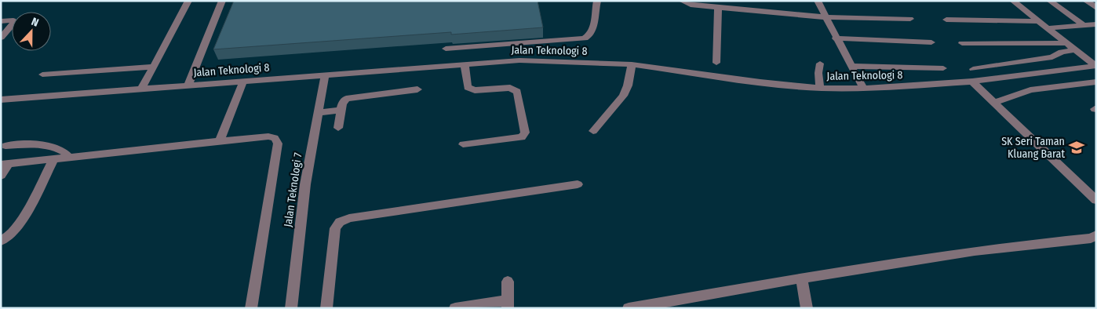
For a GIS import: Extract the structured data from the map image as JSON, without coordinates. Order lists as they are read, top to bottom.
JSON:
{
  "streets": {
    "street": ["Jalan Teknologi 8", "Jalan Teknologi 7"]
  },
  "crossings": [
    ["Jalan Teknologi 8", "Jalan Teknologi 7"]
  ],
  "places": {
    "school or university": ["SK Seri Taman Kluang Barat"]
  },
  "north": "top"
}
